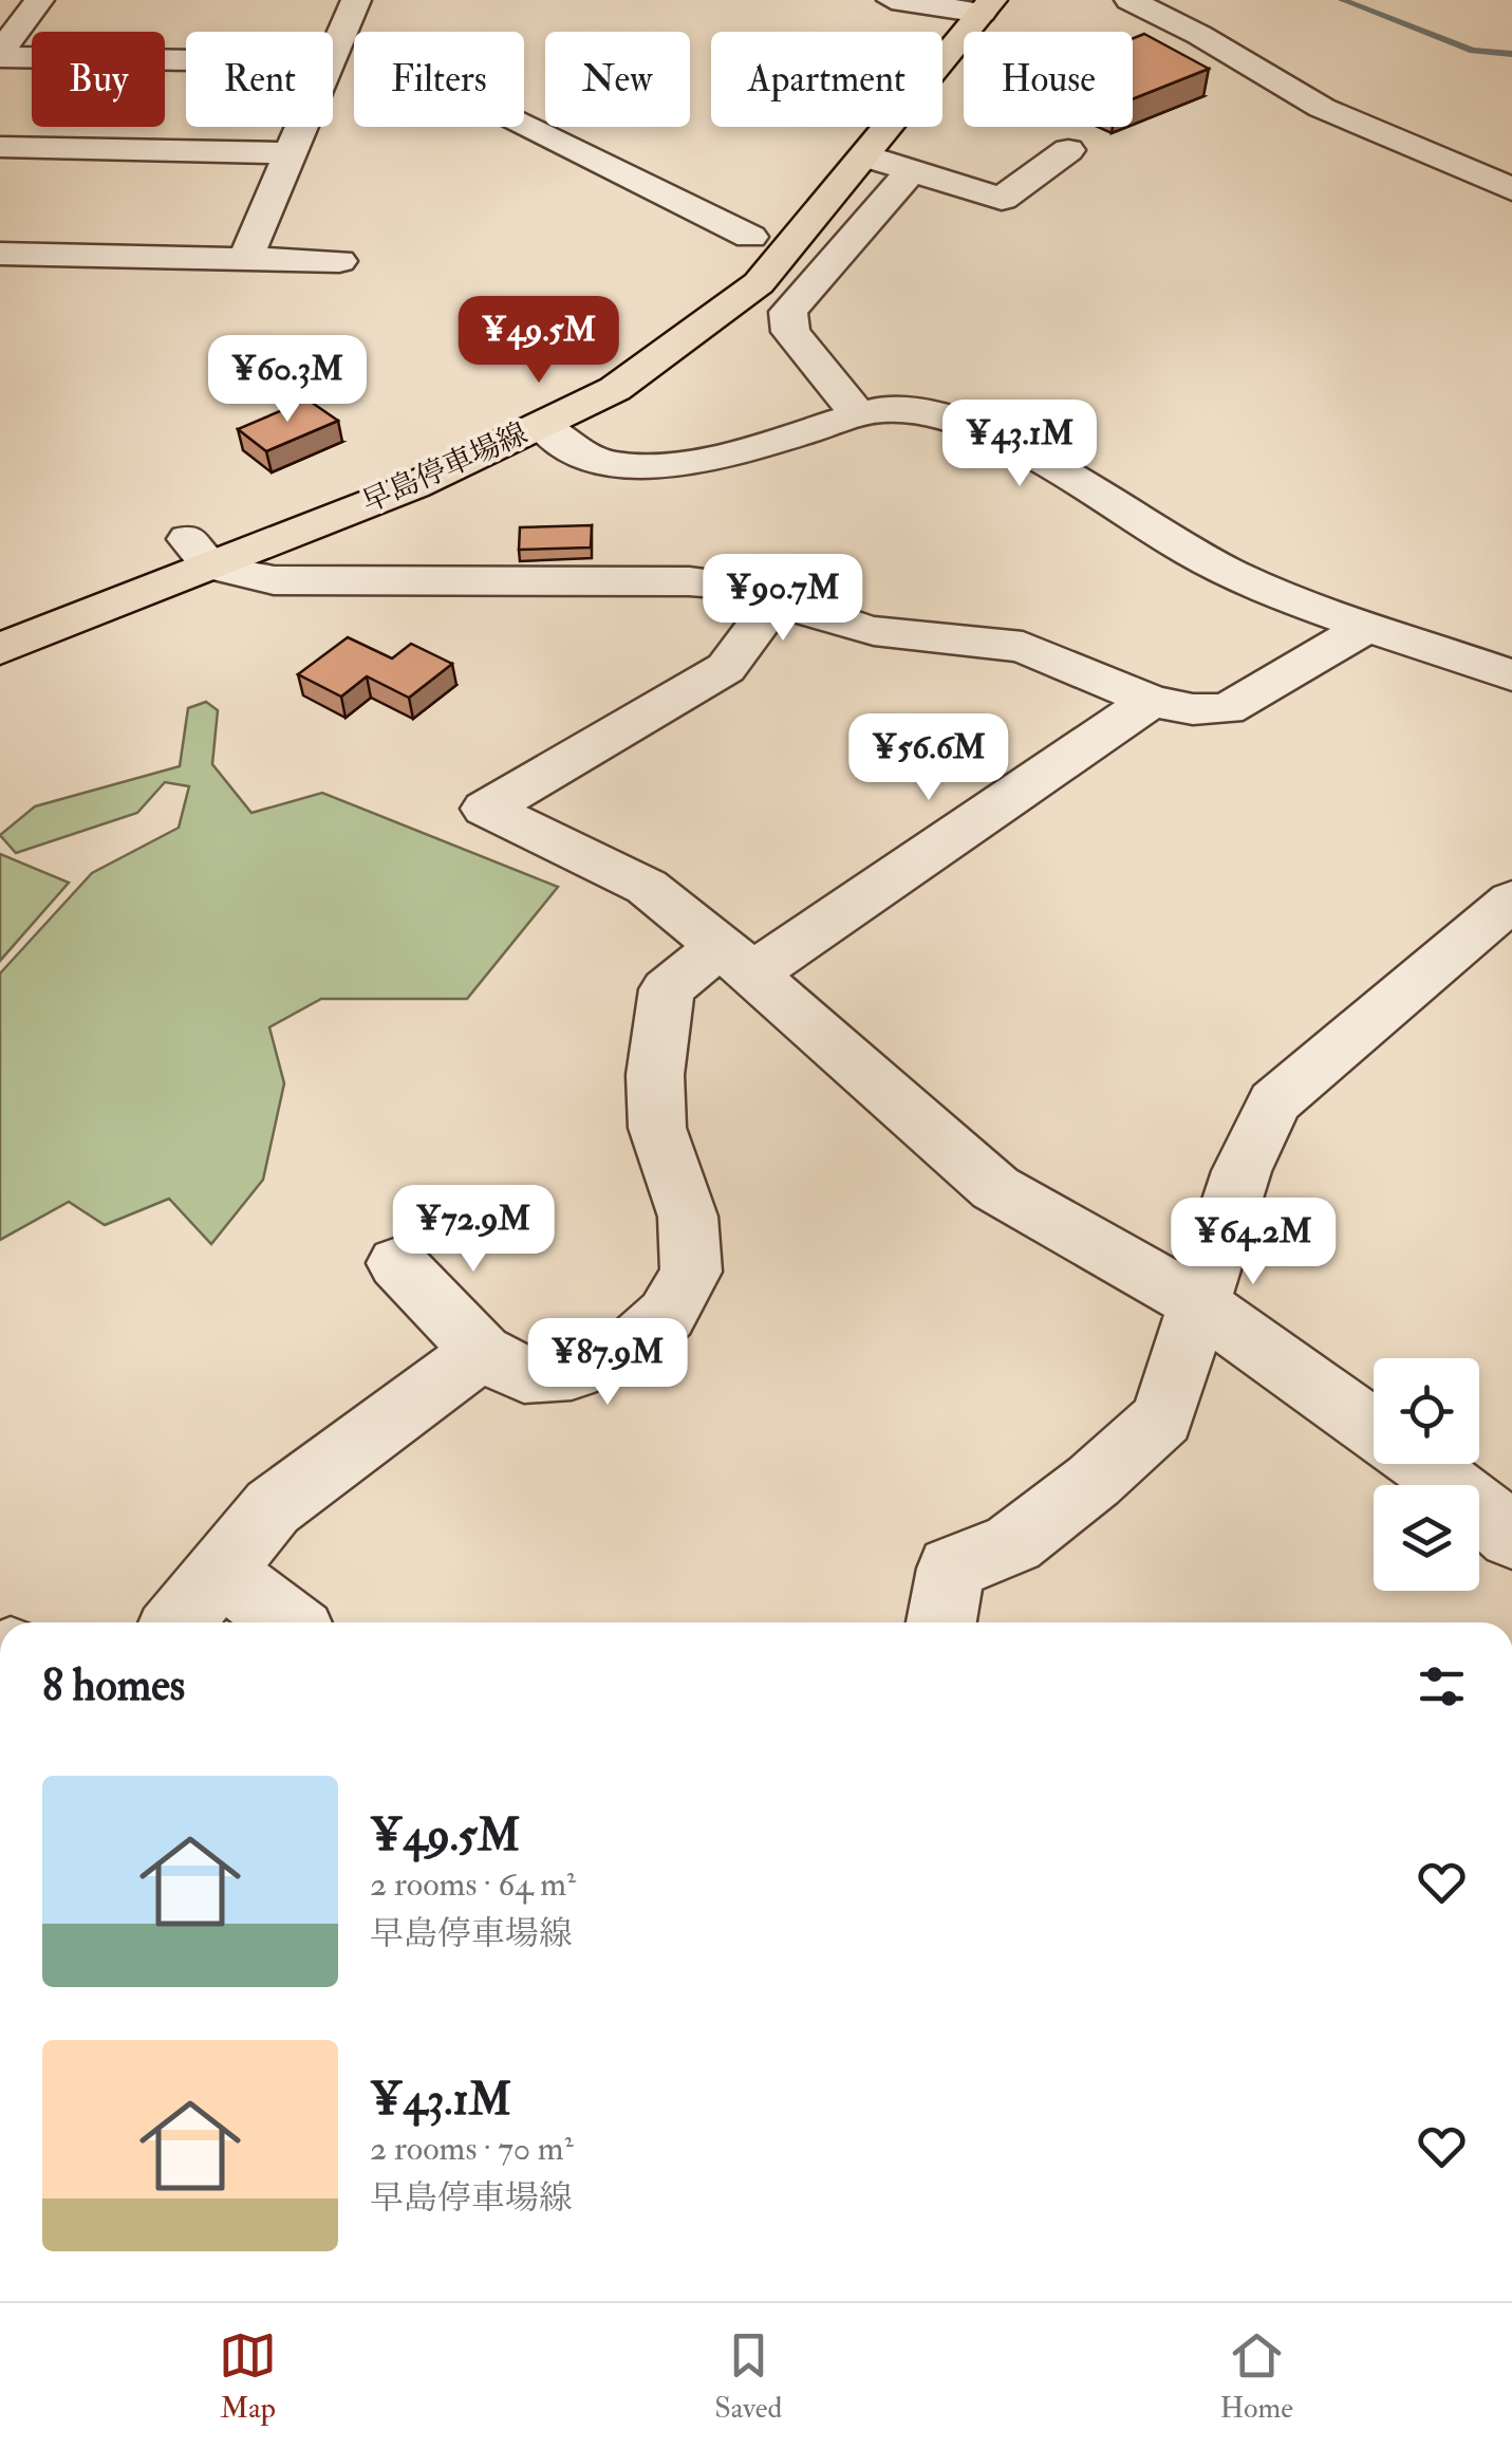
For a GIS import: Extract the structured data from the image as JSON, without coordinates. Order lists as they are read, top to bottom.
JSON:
{
  "streets": {
    "main road": ["早島停車場線"]
  },
  "page": {
    "chip": [
      "Buy",
      "Rent",
      "Filters",
      "New",
      "Apartment",
      "House"
    ],
    "price": [
      "¥49.5M",
      "¥60.3M",
      "¥43.1M",
      "¥90.7M",
      "¥56.6M",
      "¥72.9M",
      "¥64.2M",
      "¥87.9M"
    ],
    "heading": "8 homes",
    "list": [
      {
        "name": "¥49.5M",
        "note": "2 rooms · 64 m² · 早島停車場線"
      },
      {
        "name": "¥43.1M",
        "note": "2 rooms · 70 m² · 早島停車場線"
      }
    ],
    "tabs": ["Map", "Saved", "Home"]
  }
}
